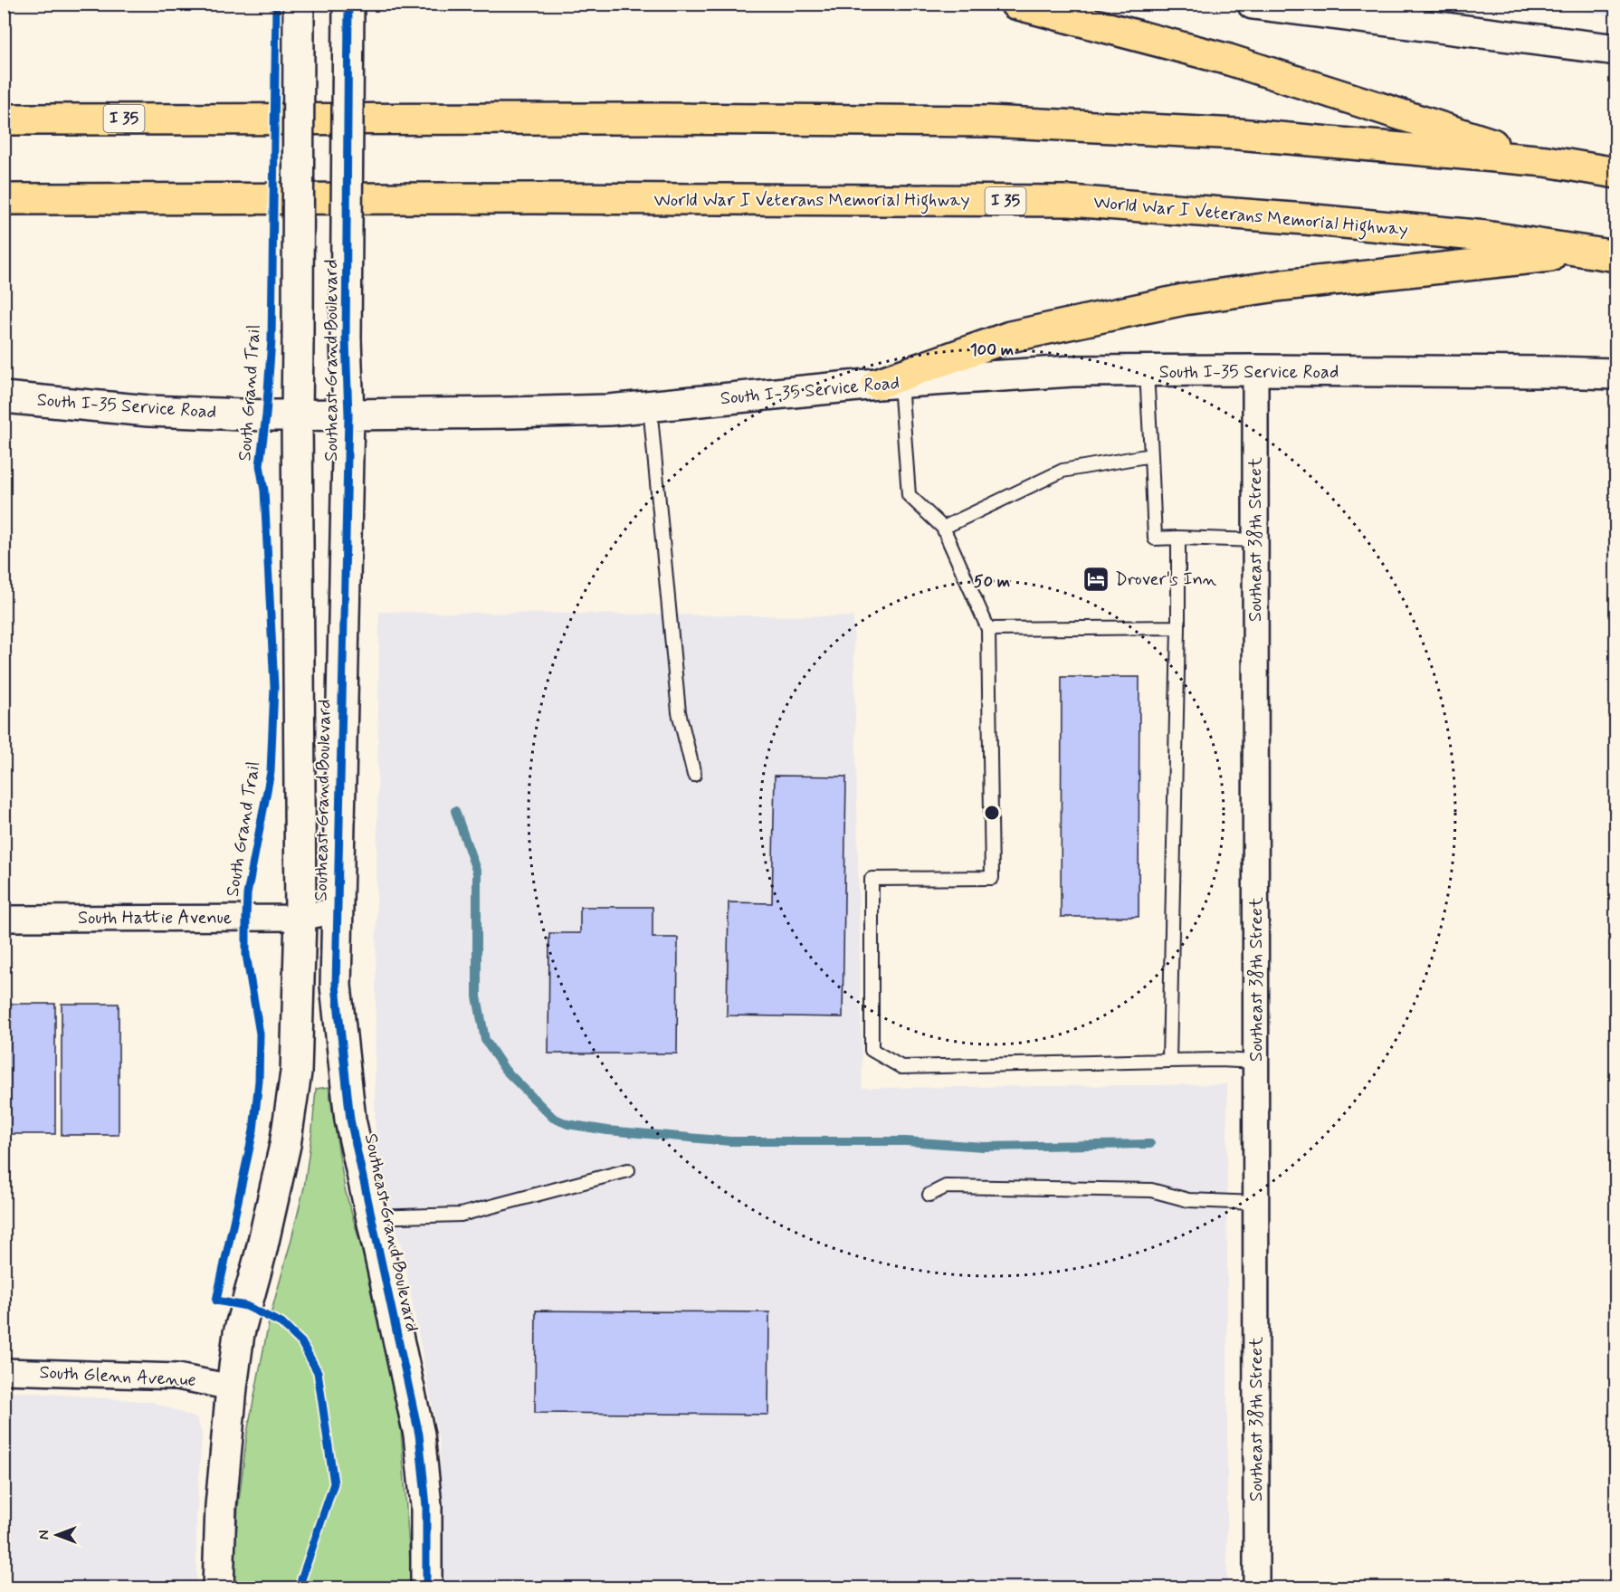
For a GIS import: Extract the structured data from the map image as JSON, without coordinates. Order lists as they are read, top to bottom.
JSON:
{
  "streets": {
    "highway": ["I 35", "World War I Veterans Memorial Highway"],
    "street": [
      "Southeast Grand Boulevard",
      "South I-35 Service Road",
      "Southeast 38th Street",
      "South Hattie Avenue",
      "South Glenn Avenue"
    ],
    "cycle path": ["South Grand Trail"]
  },
  "crossings": [
    ["Southeast Grand Boulevard", "South I-35 Service Road"],
    ["Southeast Grand Boulevard", "South Hattie Avenue"],
    ["Southeast Grand Boulevard", "South Glenn Avenue"],
    ["South I-35 Service Road", "Southeast 38th Street"]
  ],
  "places": {
    "hotel": ["Drover's Inn"]
  },
  "north": "left",
  "rings": ["100 m", "50 m"]
}
